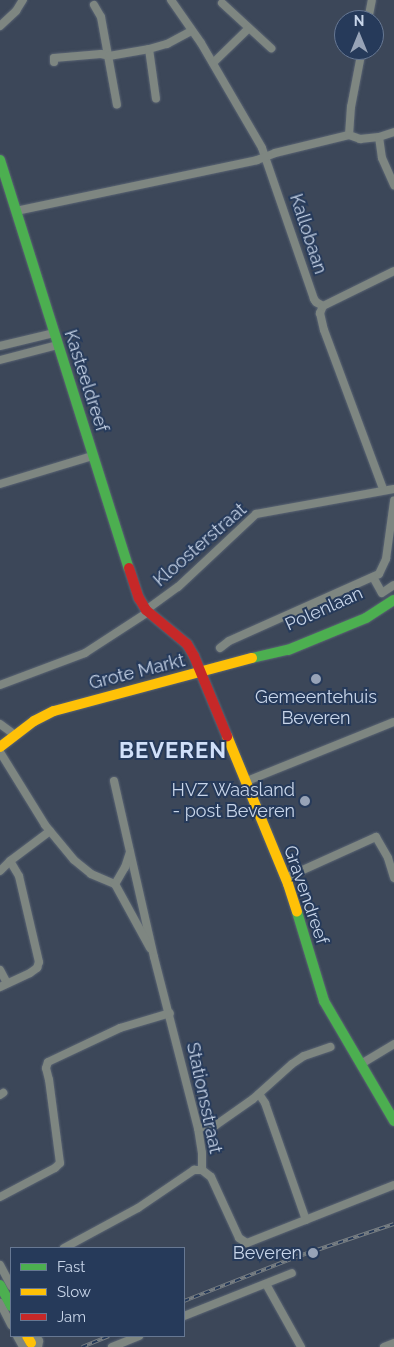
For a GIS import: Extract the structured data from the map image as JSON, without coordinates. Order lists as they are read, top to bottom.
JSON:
{
  "streets": {
    "street": [
      "Kallobaan",
      "Kasteeldreef",
      "Kloosterstraat",
      "Polenlaan",
      "Grote Markt",
      "Gravendreef",
      "Stationsstraat"
    ]
  },
  "crossings": [
    ["Kasteeldreef", "Kloosterstraat"],
    ["Kasteeldreef", "Grote Markt"],
    ["Kloosterstraat", "Grote Markt"],
    ["Polenlaan", "Grote Markt"],
    ["Polenlaan", "Gravendreef"],
    ["Grote Markt", "Gravendreef"]
  ],
  "districts": ["BEVEREN"],
  "places": ["Gemeentehuis Beveren", "HVZ Waasland - post Beveren", "Beveren"],
  "legend": ["Fast", "Slow", "Jam"],
  "north": "top"
}
